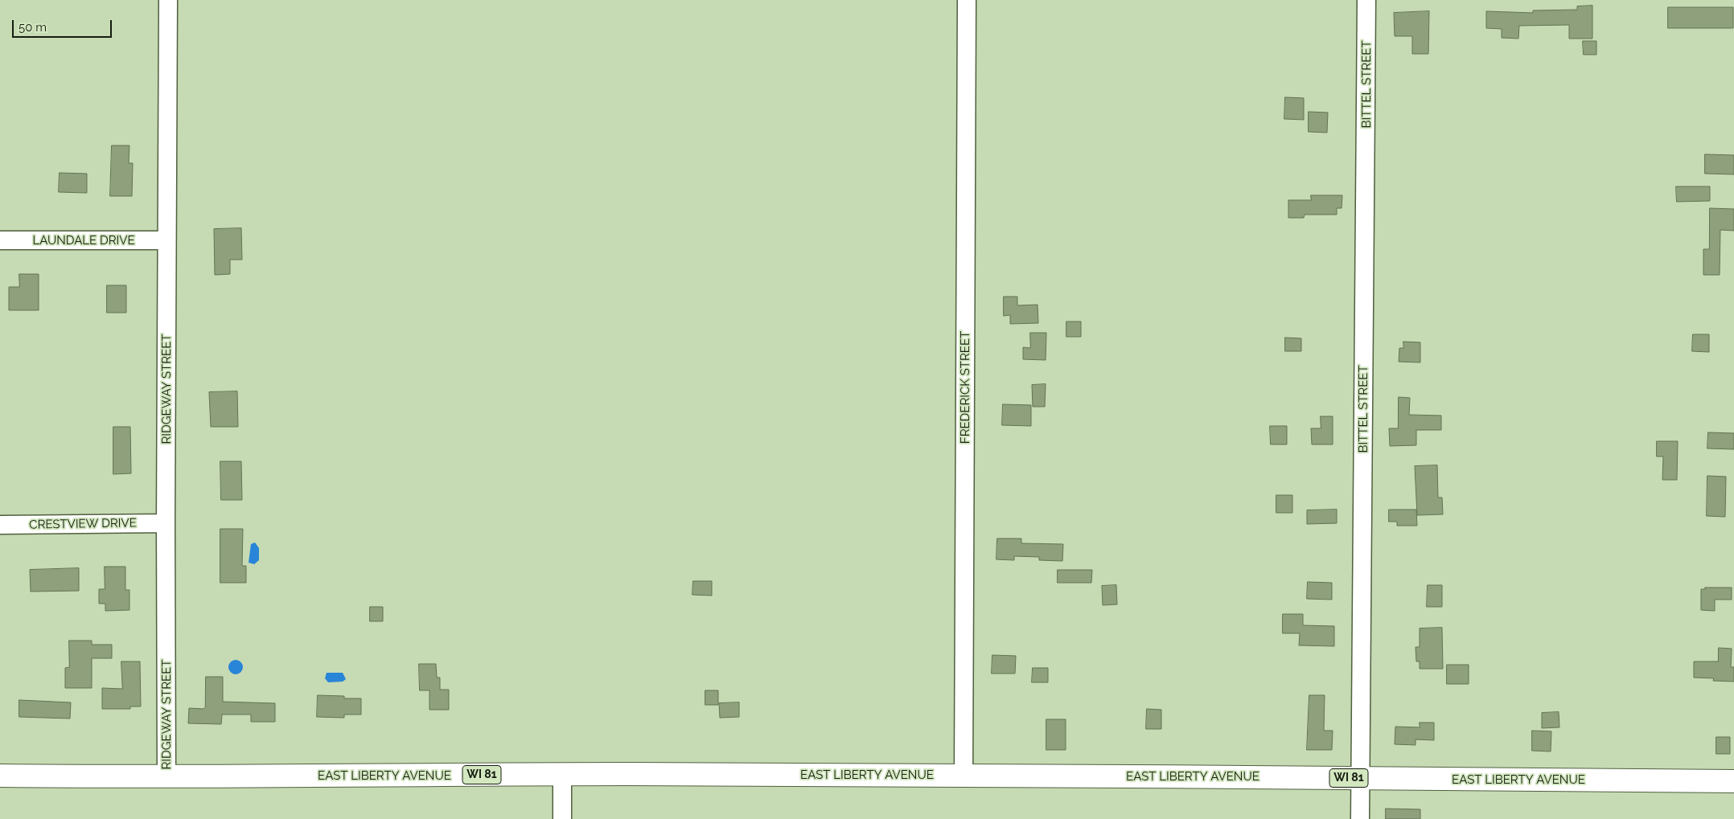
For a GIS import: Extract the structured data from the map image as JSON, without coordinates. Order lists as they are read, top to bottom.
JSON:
{
  "streets": {
    "main road": ["WI 81", "EAST LIBERTY AVENUE"],
    "street": [
      "BITTEL STREET",
      "LAUNDALE DRIVE",
      "FREDERICK STREET",
      "RIDGEWAY STREET",
      "CRESTVIEW DRIVE"
    ]
  },
  "crossings": [
    ["BITTEL STREET", "EAST LIBERTY AVENUE"],
    ["LAUNDALE DRIVE", "RIDGEWAY STREET"],
    ["FREDERICK STREET", "EAST LIBERTY AVENUE"],
    ["RIDGEWAY STREET", "CRESTVIEW DRIVE"],
    ["RIDGEWAY STREET", "EAST LIBERTY AVENUE"]
  ],
  "scale_bar": "50 m"
}
